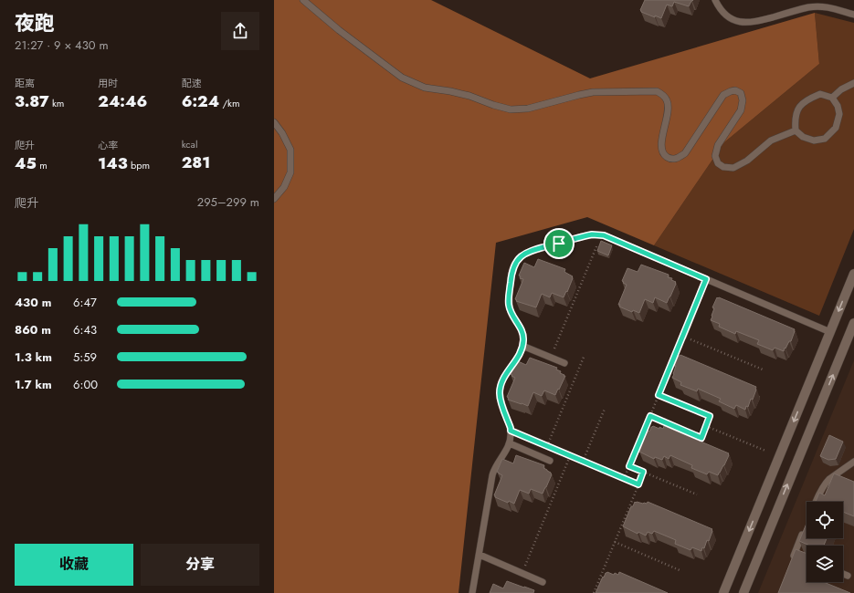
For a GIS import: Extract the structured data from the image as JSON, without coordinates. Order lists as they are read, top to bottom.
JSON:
{
  "page": {
    "heading": ["夜跑", "21:27 · 9 × 430 m"],
    "stats": [
      ["距离", "3.87 km"],
      ["用时", "24:46"],
      ["配速", "6:24 /km"],
      ["爬升", "45 m"],
      ["心率", "143 bpm"],
      ["kcal", "281"]
    ],
    "chart": ["爬升", "295–299 m"],
    "list": [
      {
        "name": "430 m",
        "note": "6:47"
      },
      {
        "name": "860 m",
        "note": "6:43"
      },
      {
        "name": "1.3 km",
        "note": "5:59"
      },
      {
        "name": "1.7 km",
        "note": "6:00"
      }
    ],
    "buttons": ["收藏", "分享"]
  }
}
